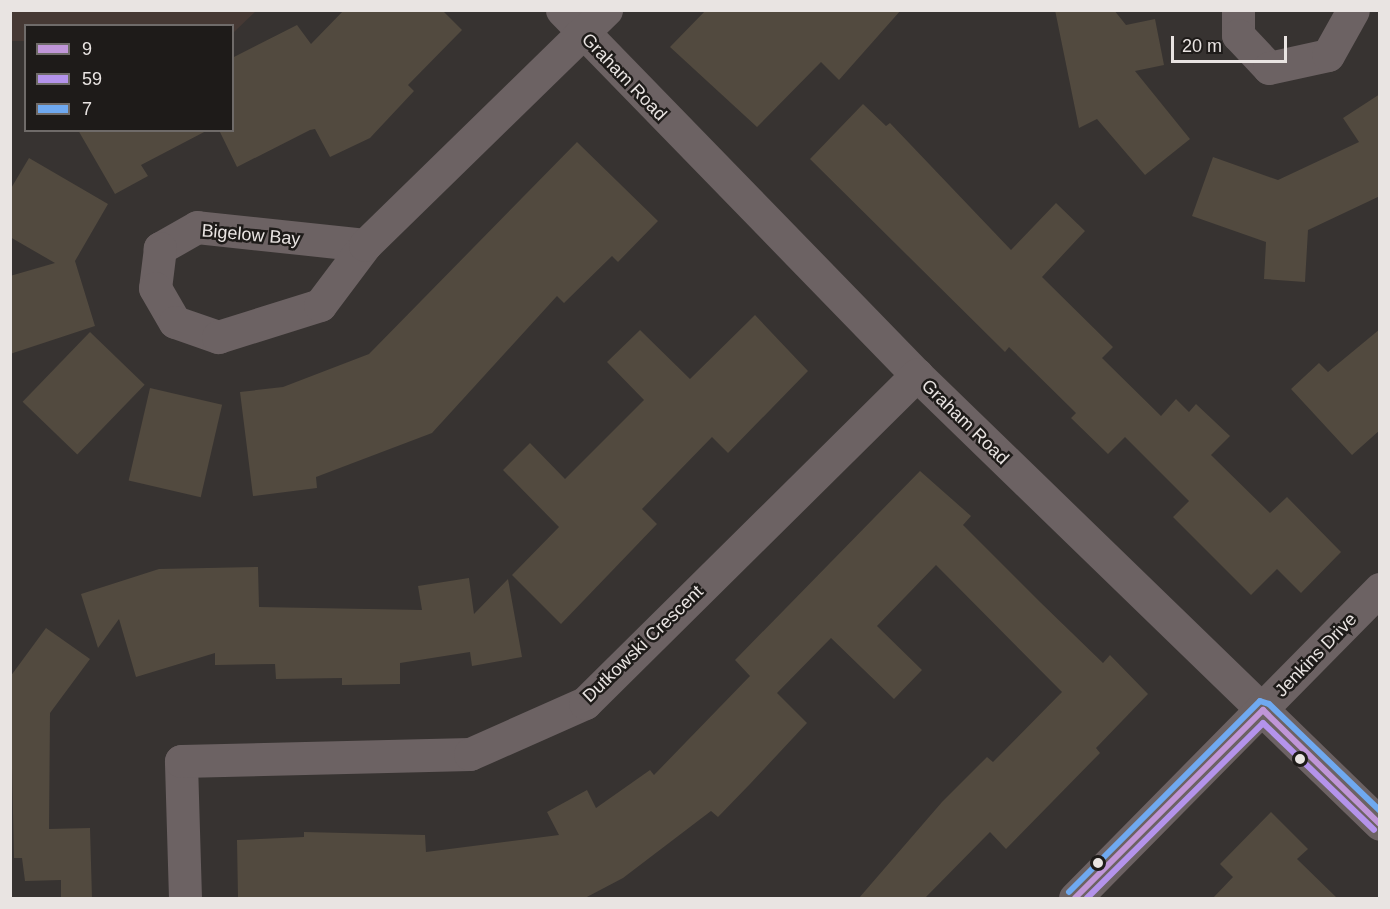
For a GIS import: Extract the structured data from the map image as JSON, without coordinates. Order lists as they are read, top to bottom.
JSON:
{
  "streets": {
    "street": [
      "Graham Road",
      "Bigelow Bay",
      "Dutkowski Crescent",
      "Jenkins Drive"
    ]
  },
  "crossings": [
    ["Graham Road", "Bigelow Bay"],
    ["Graham Road", "Dutkowski Crescent"],
    ["Graham Road", "Jenkins Drive"]
  ],
  "lines": ["transit line 7", "transit line 9", "transit line 59"],
  "legend": ["9", "59", "7"],
  "scale_bar": "20 m"
}
